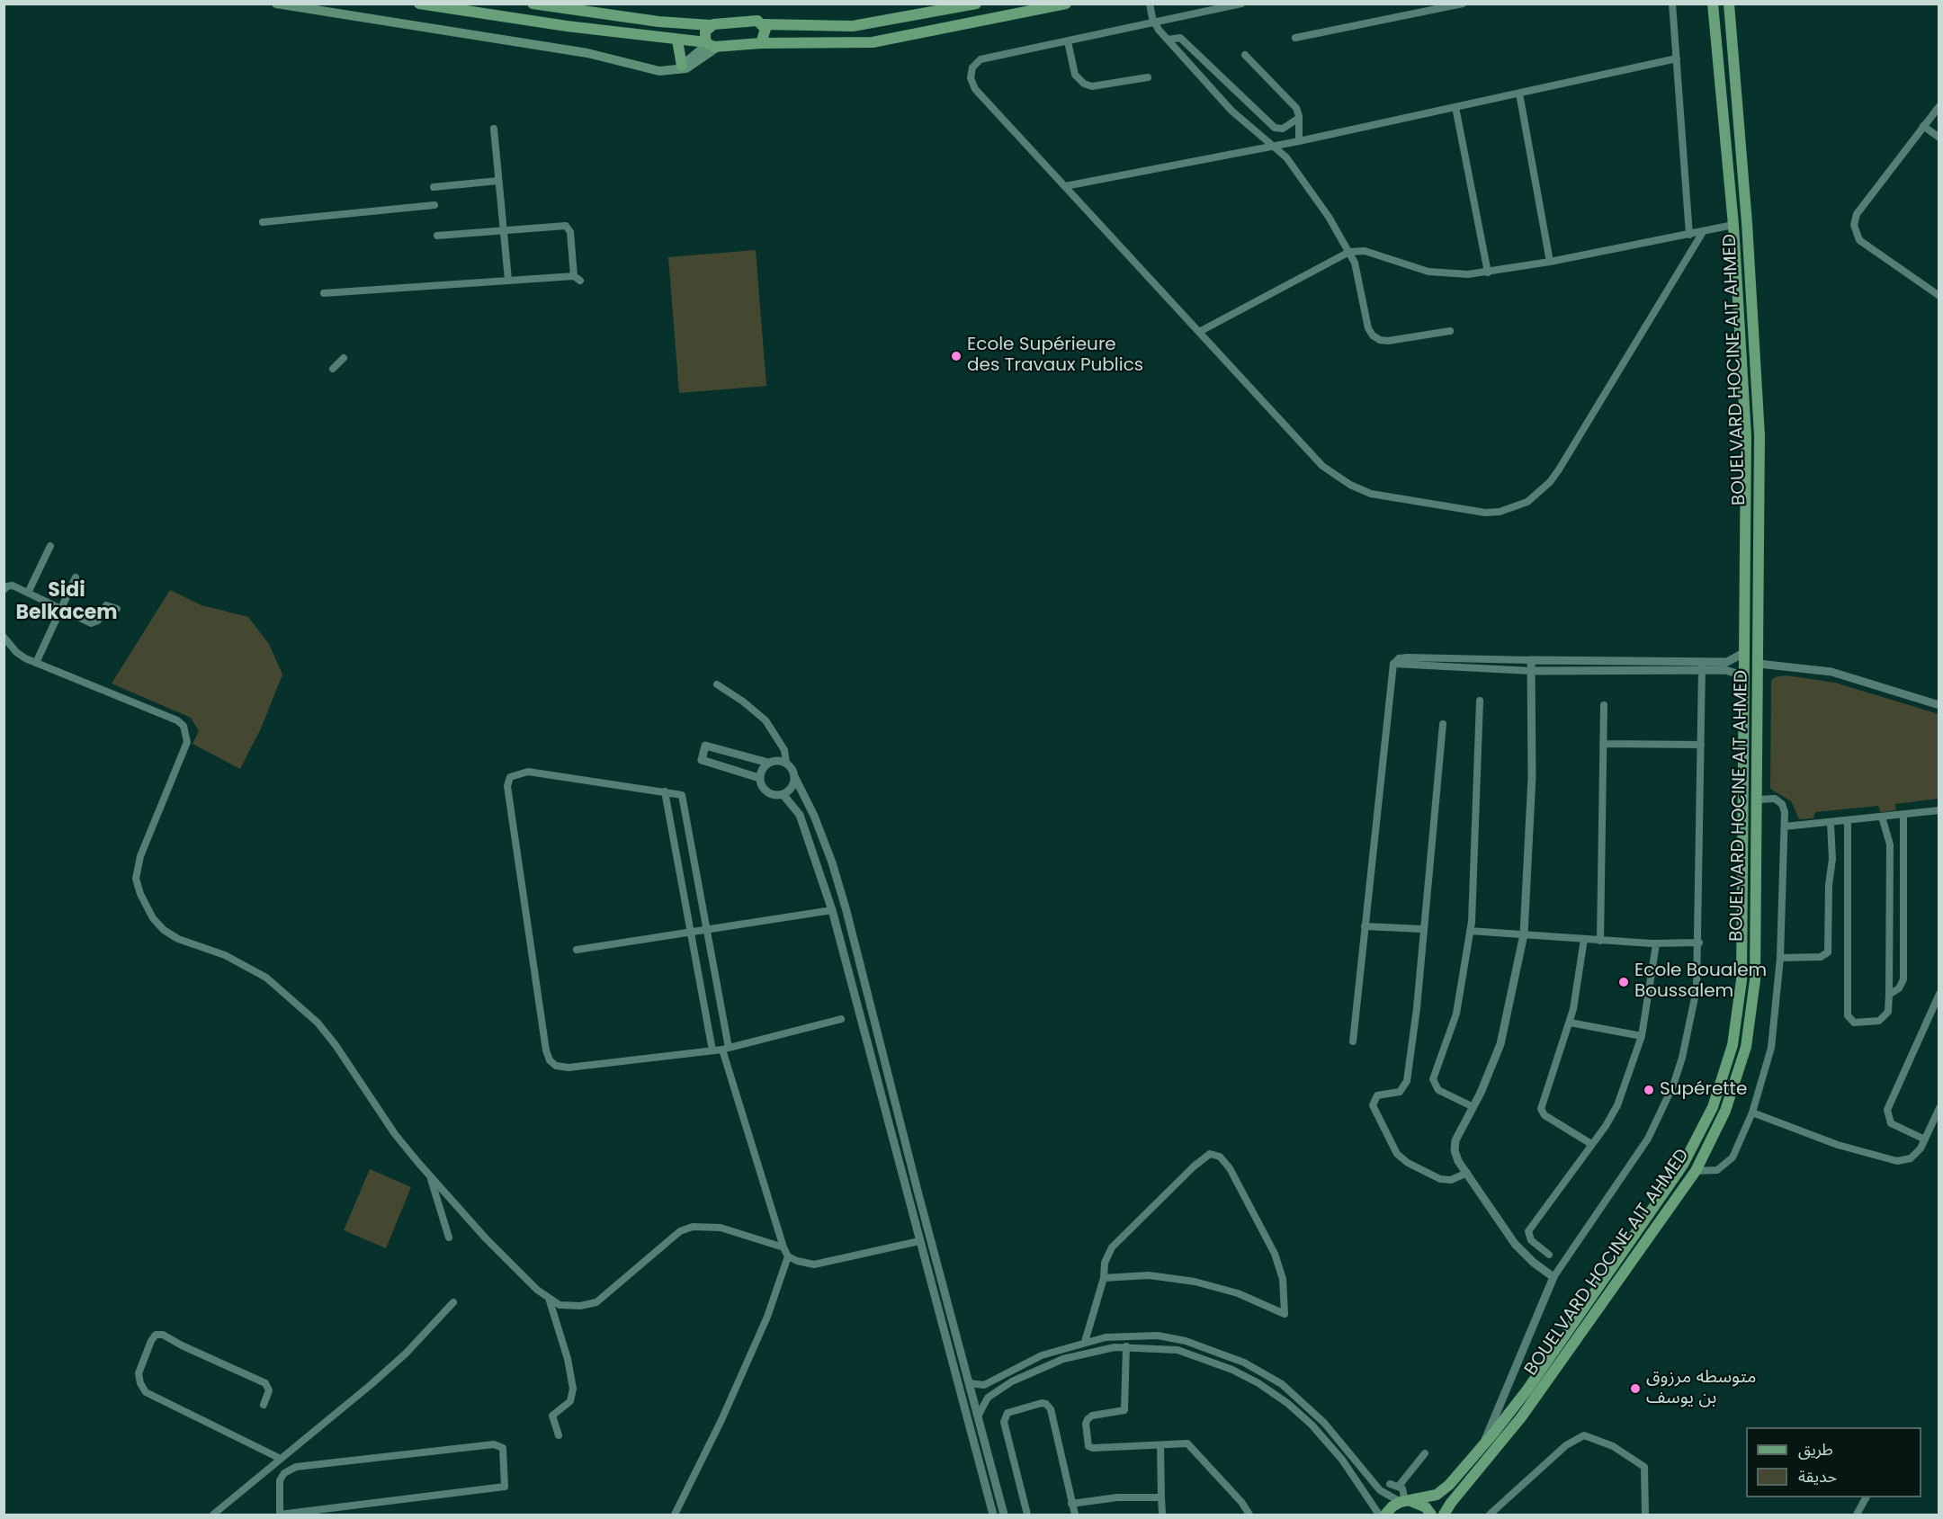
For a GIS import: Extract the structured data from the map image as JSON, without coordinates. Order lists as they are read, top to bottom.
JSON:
{
  "streets": {
    "main road": ["BOUELVARD HOCINE AIT AHMED"]
  },
  "districts": ["Sidi Belkacem"],
  "places": [
    "Ecole Supérieure des Travaux Publics",
    "Ecole Boualem Boussalem",
    "Supérette",
    "متوسطه مرزوق بن يوسف"
  ],
  "legend": ["طريق", "حديقة"]
}
